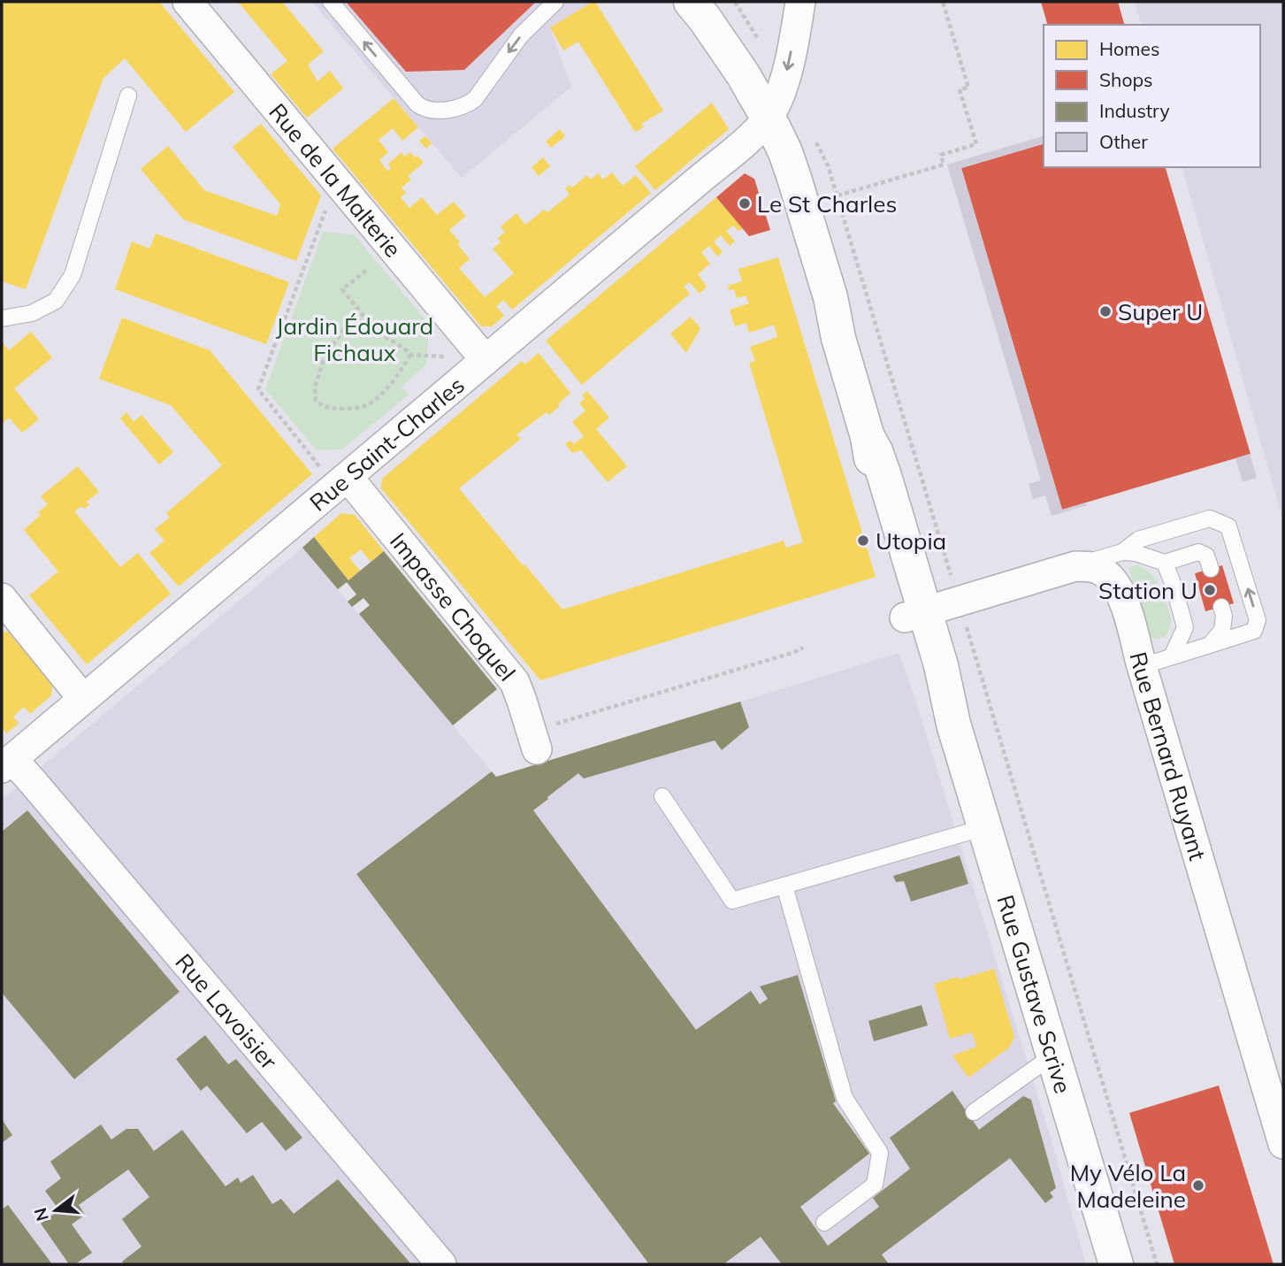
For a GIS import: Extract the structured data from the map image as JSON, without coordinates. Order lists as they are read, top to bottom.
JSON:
{
  "streets": {
    "street": [
      "Rue de la Malterie",
      "Rue Saint-Charles",
      "Impasse Choquel",
      "Rue Bernard Ruyant",
      "Rue Gustave Scrive",
      "Rue Lavoisier"
    ]
  },
  "crossings": [
    ["Rue de la Malterie", "Rue Saint-Charles"],
    ["Rue Saint-Charles", "Impasse Choquel"],
    ["Rue Saint-Charles", "Rue Gustave Scrive"],
    ["Rue Saint-Charles", "Rue Lavoisier"],
    ["Rue Bernard Ruyant", "Rue Gustave Scrive"]
  ],
  "parks": ["Jardin Édouard Fichaux"],
  "places": [
    "Le St Charles",
    "Super U",
    "Utopia",
    "Station U",
    "My Vélo La Madeleine"
  ],
  "legend": [
    "Homes",
    "Shops",
    "Industry",
    "Other"
  ],
  "north": "left"
}
